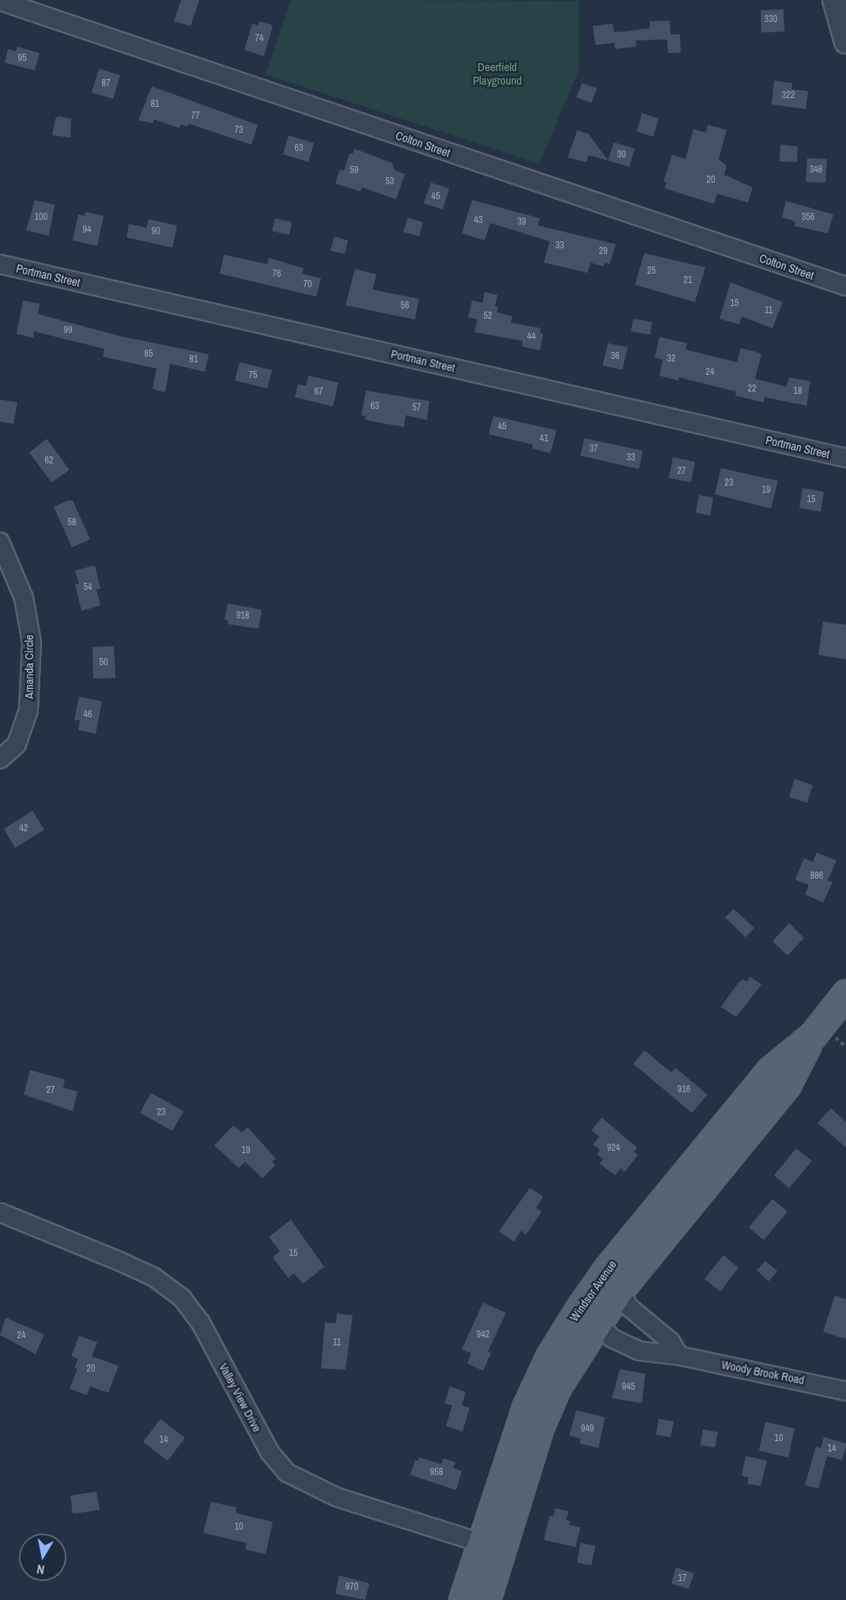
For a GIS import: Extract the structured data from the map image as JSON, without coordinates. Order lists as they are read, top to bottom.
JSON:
{
  "streets": {
    "main road": ["Windsor Avenue"],
    "street": [
      "Colton Street",
      "Portman Street",
      "Amanda Circle",
      "Woody Brook Road",
      "Valley View Drive"
    ]
  },
  "crossings": [
    ["Windsor Avenue", "Woody Brook Road"],
    ["Windsor Avenue", "Valley View Drive"]
  ],
  "parks": ["Deerfield Playground"],
  "house_numbers": [
    "330",
    "74",
    "95",
    "87",
    "322",
    "81",
    "77",
    "73",
    "63",
    "30",
    "348",
    "59",
    "20",
    "53",
    "45",
    "100",
    "356",
    "43",
    "39",
    "94",
    "90",
    "33",
    "29",
    "25",
    "76",
    "21",
    "70",
    "15",
    "56",
    "11",
    "52",
    "99",
    "44",
    "85",
    "36",
    "32",
    "81",
    "24",
    "75",
    "22",
    "18",
    "67",
    "63",
    "57",
    "45",
    "41",
    "37",
    "33",
    "62",
    "27",
    "23",
    "19",
    "15",
    "58",
    "54",
    "918",
    "50",
    "46",
    "42",
    "886",
    "916",
    "27",
    "23",
    "924",
    "19",
    "15",
    "942",
    "24",
    "11",
    "20",
    "945",
    "949",
    "10",
    "14",
    "14",
    "958",
    "10",
    "17",
    "970"
  ],
  "north": "bottom"
}
